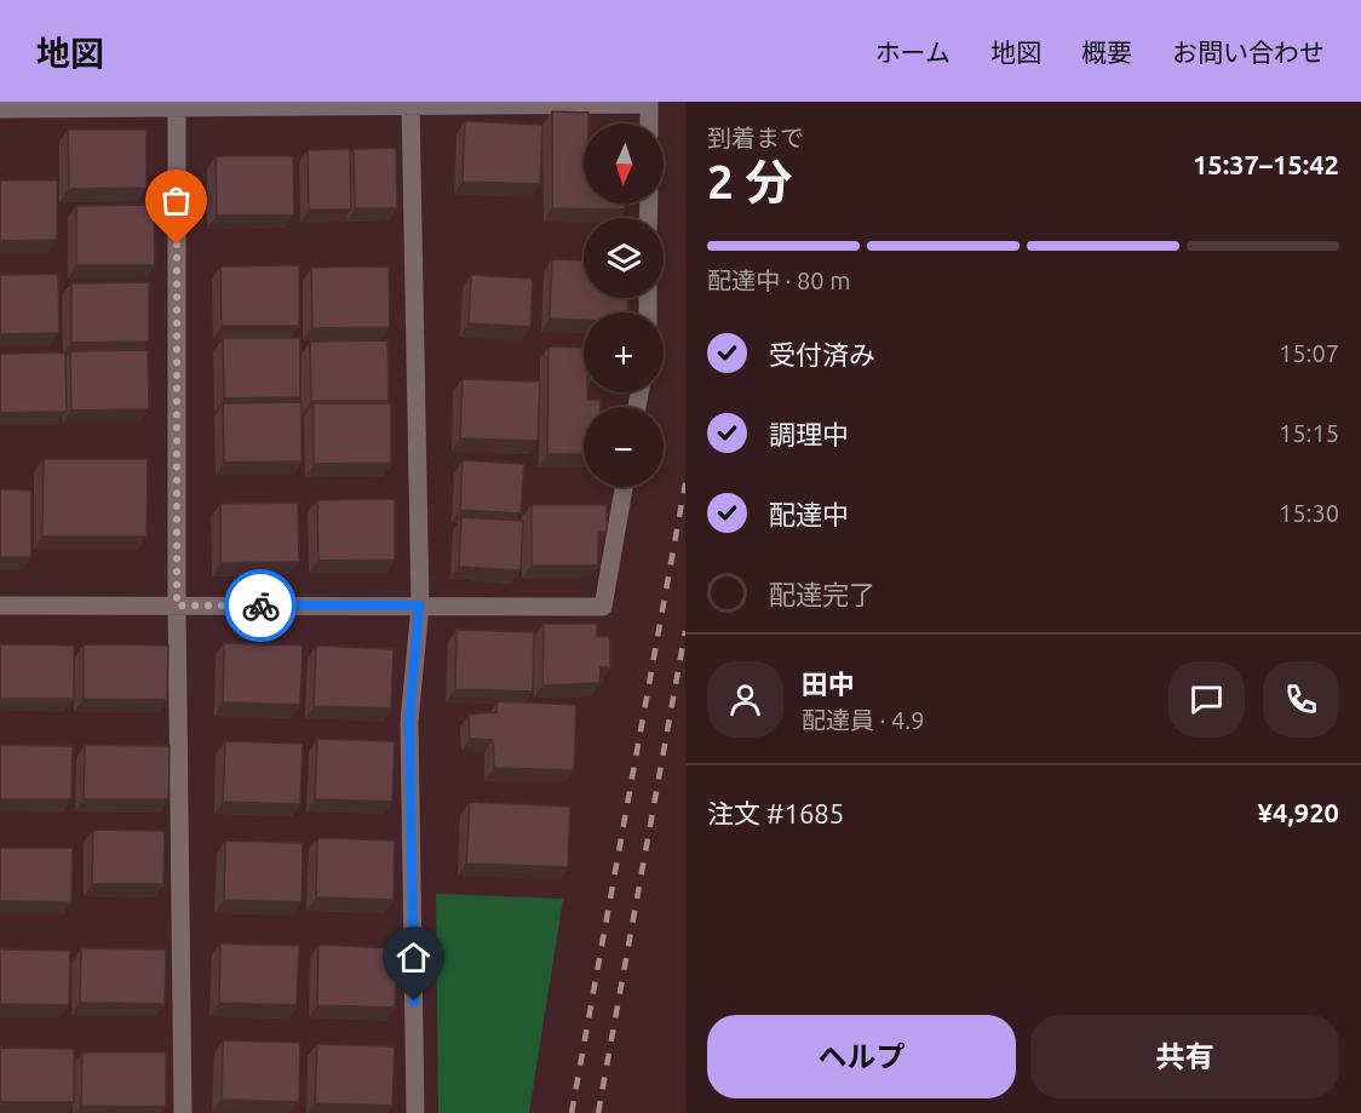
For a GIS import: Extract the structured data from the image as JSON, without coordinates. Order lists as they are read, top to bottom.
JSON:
{
  "north": "bottom",
  "page": {
    "header": "地図",
    "nav": [
      "ホーム",
      "地図",
      "概要",
      "お問い合わせ"
    ],
    "heading": ["2 分", "到着まで", "15:37–15:42"],
    "panel": [
      "田中",
      "配達員 · 4.9",
      "注文 #1685",
      "¥4,920"
    ],
    "map_buttons": ["+", "−"],
    "bar": "配達中 · 80 m",
    "list": [
      ["受付済み", "15:07"],
      ["調理中", "15:15"],
      ["配達中", "15:30"],
      "配達完了"
    ],
    "buttons": ["ヘルプ", "共有"]
  }
}
